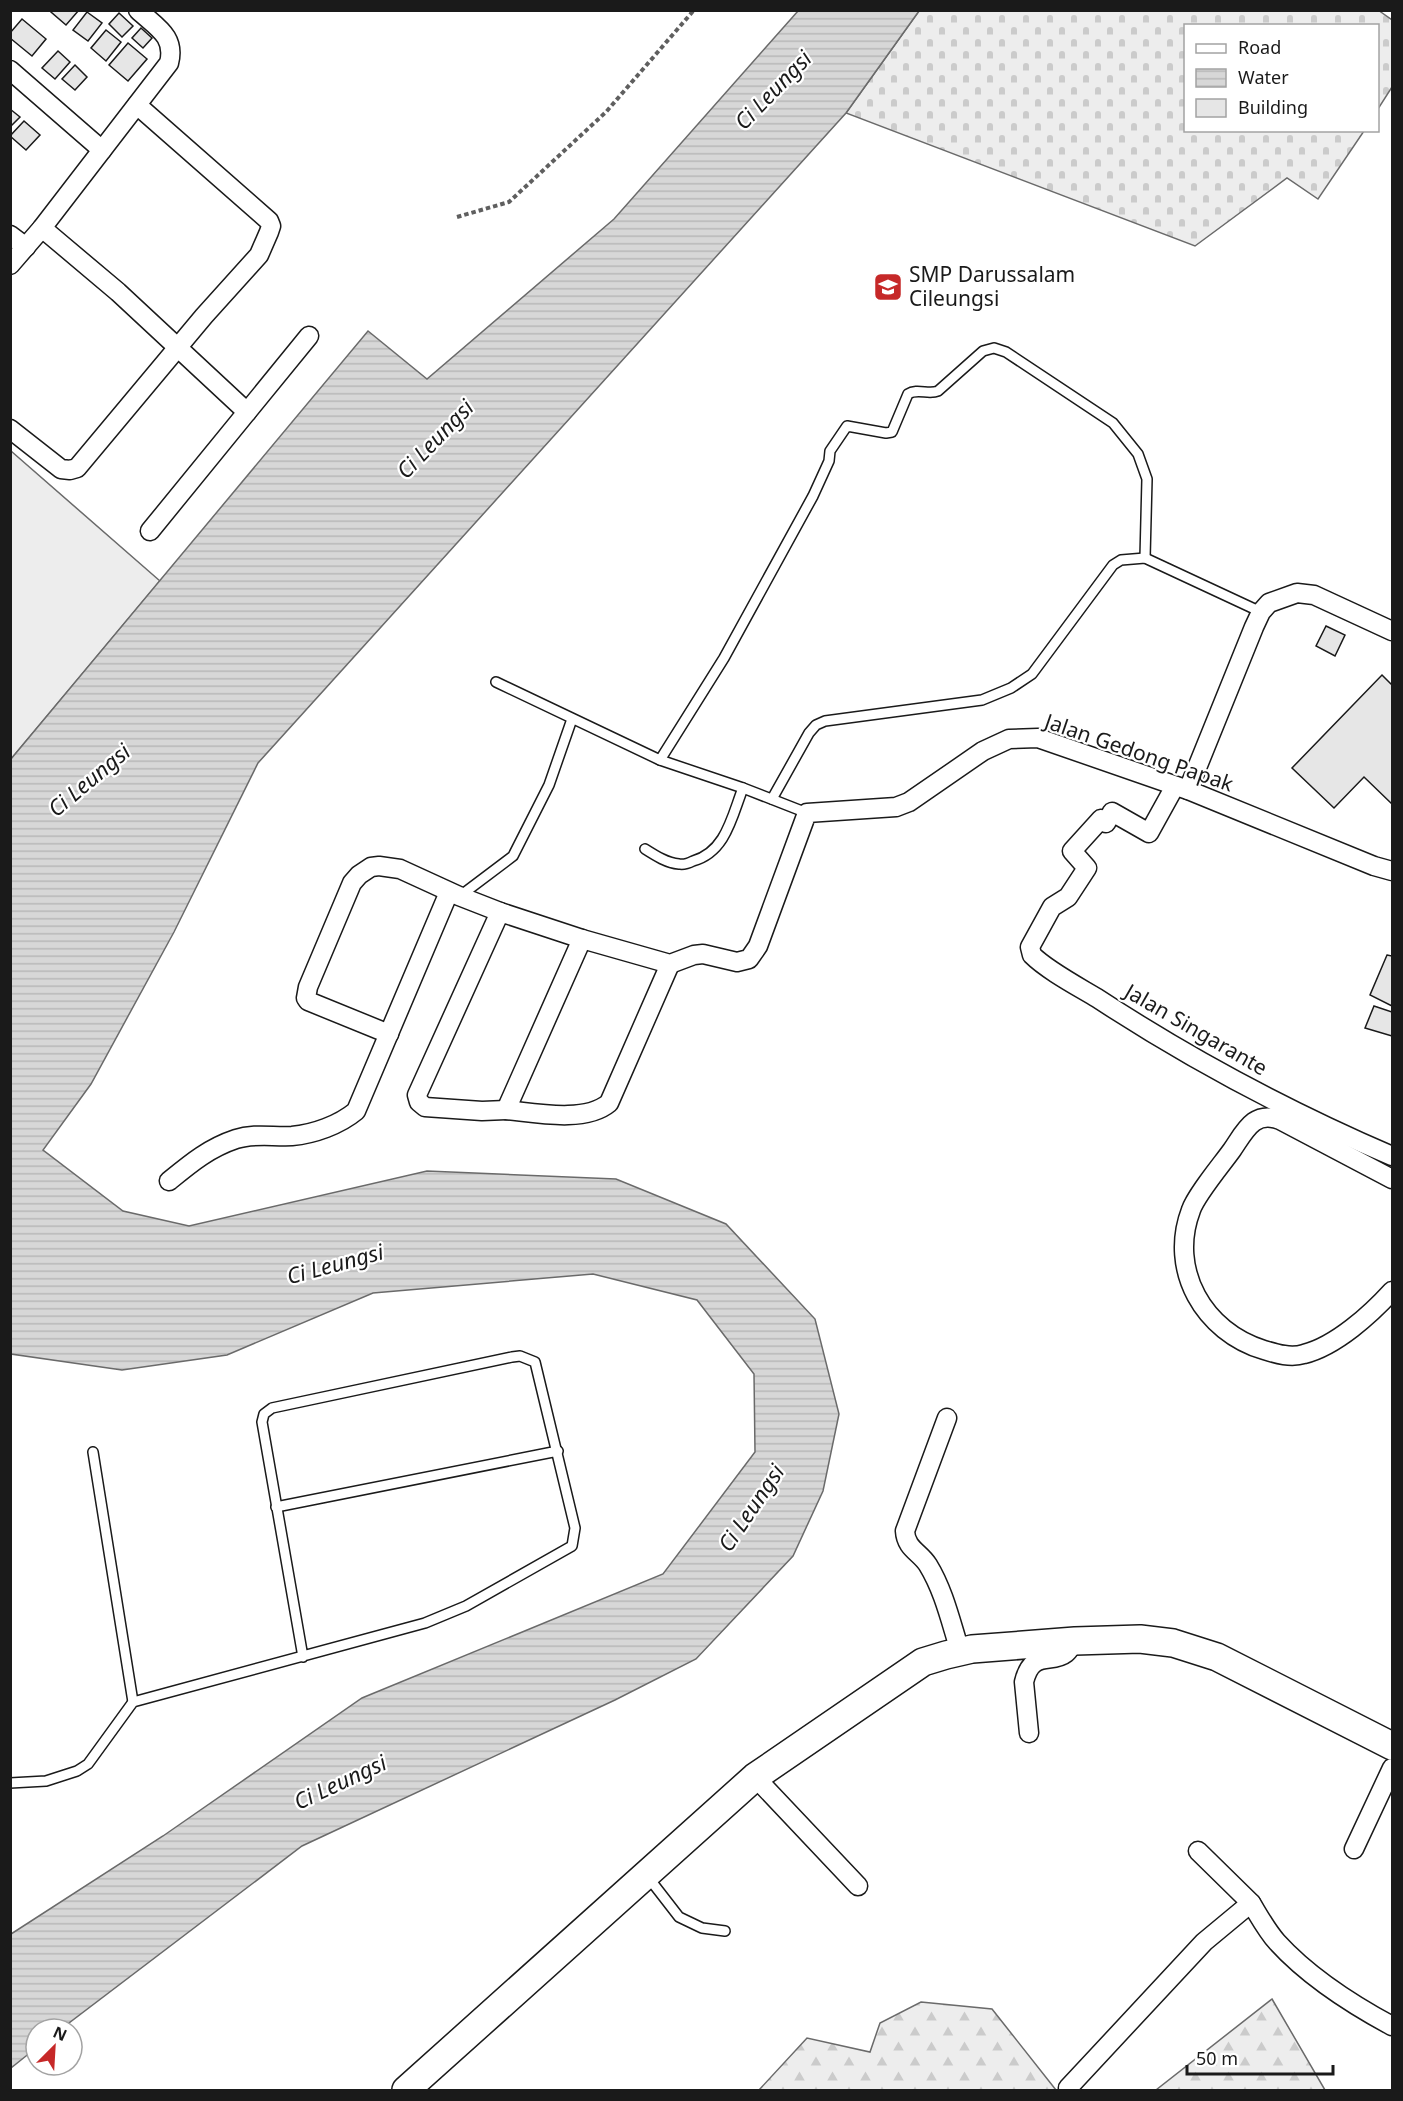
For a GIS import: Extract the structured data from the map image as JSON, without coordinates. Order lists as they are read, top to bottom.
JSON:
{
  "streets": {
    "street": ["Jalan Gedong Papak", "Jalan Singarante"]
  },
  "crossings": [
    ["Jalan Gedong Papak", "Jalan Singarante"]
  ],
  "water": ["Ci Leungsi"],
  "places": {
    "school or university": ["SMP Darussalam Cileungsi"]
  },
  "legend": ["Road", "Water", "Building"],
  "scale_bar": "50 m",
  "north": "top right"
}
